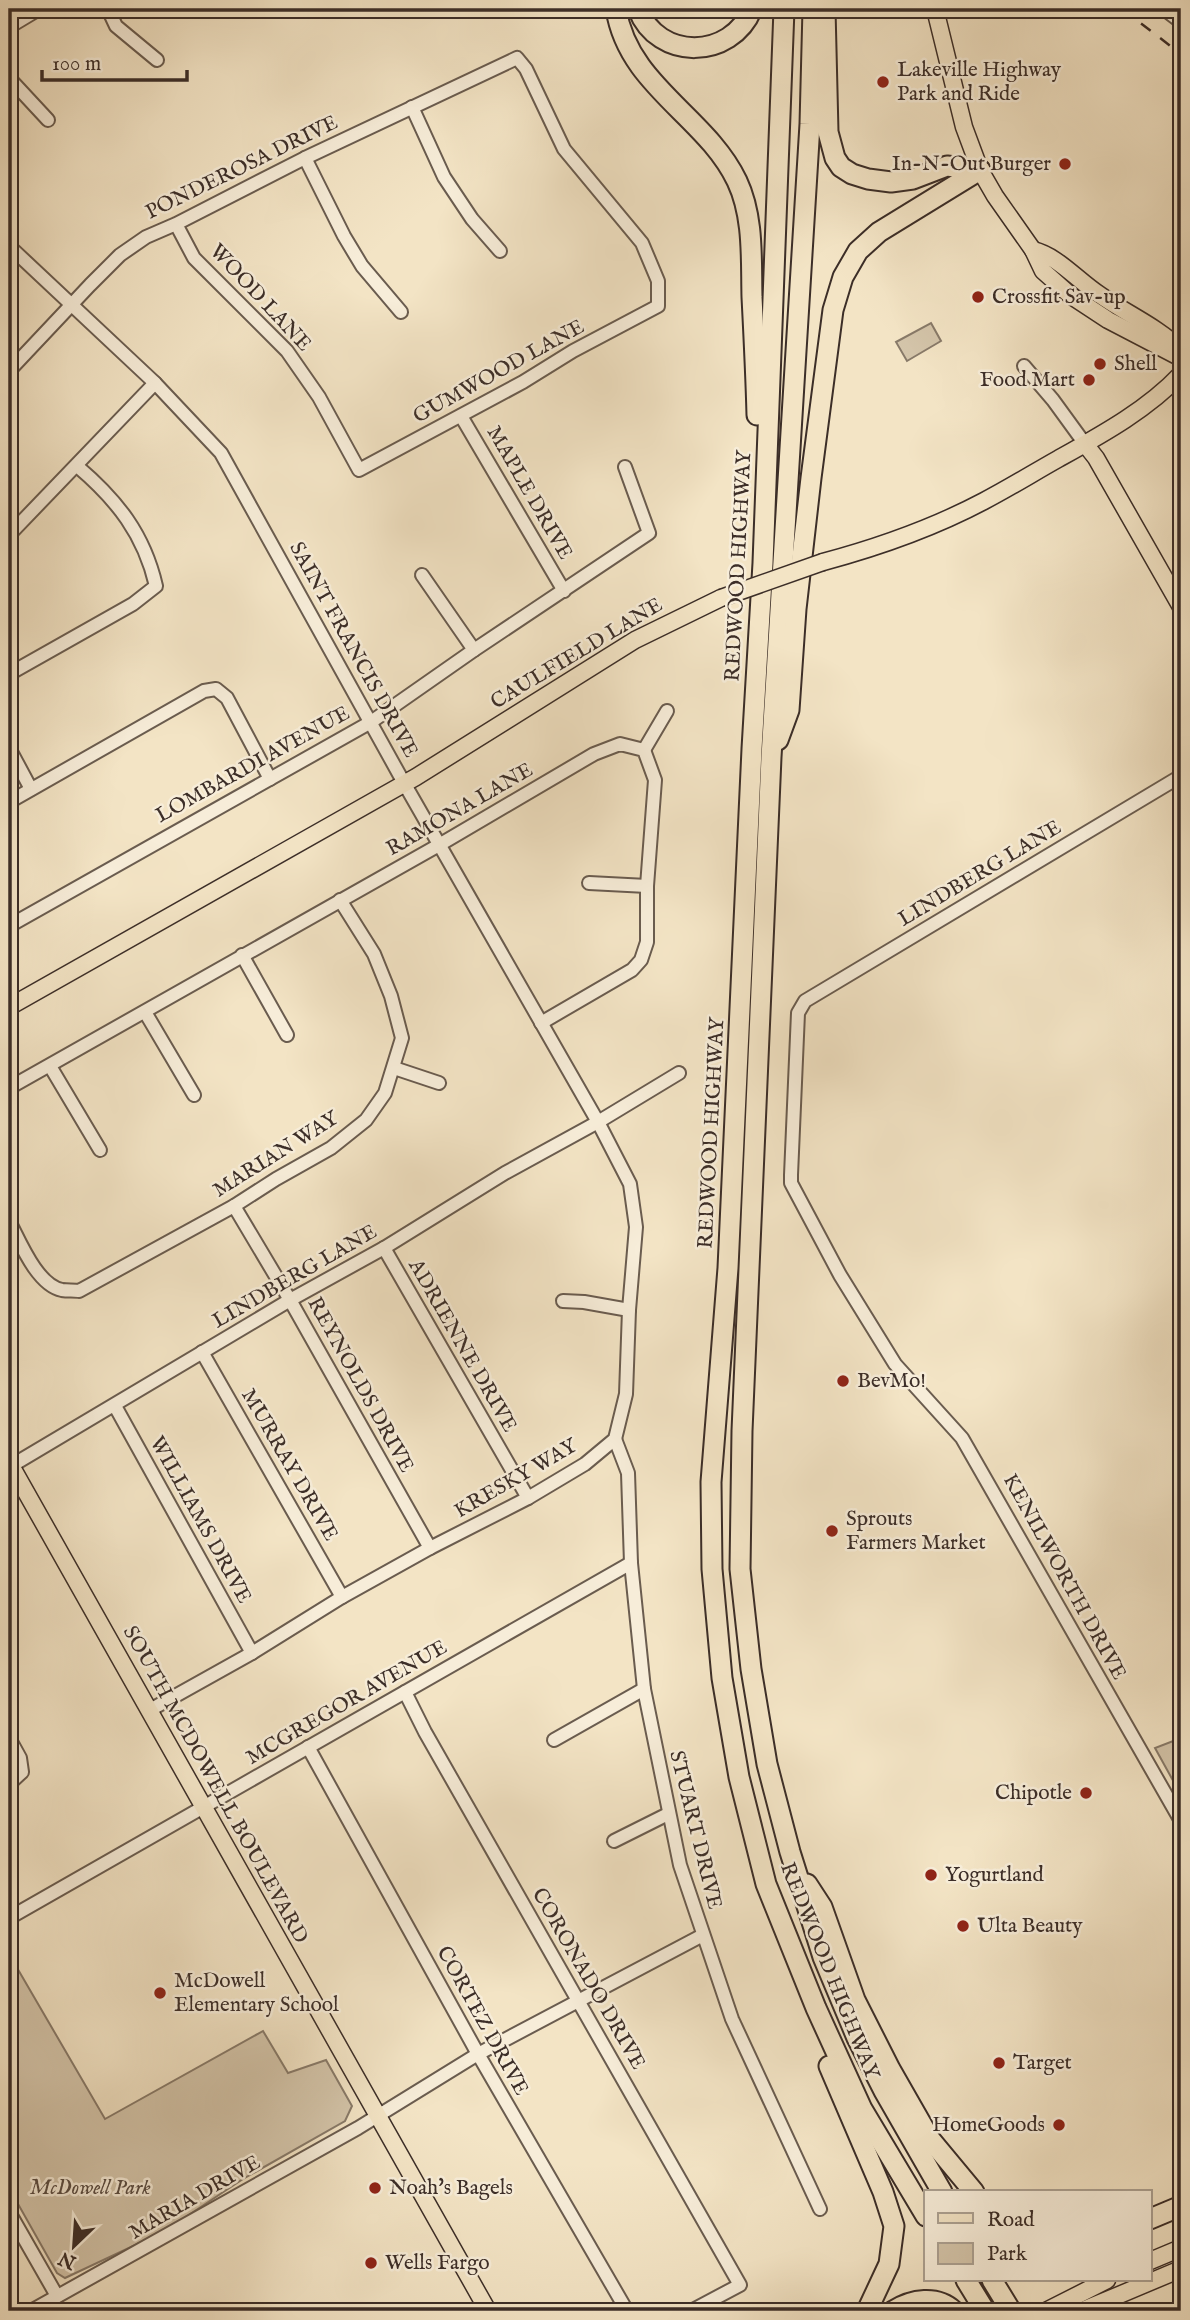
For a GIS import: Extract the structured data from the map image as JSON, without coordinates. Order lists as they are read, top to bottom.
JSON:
{
  "streets": {
    "highway": ["REDWOOD HIGHWAY"],
    "main road": ["CAULFIELD LANE", "SOUTH MCDOWELL BOULEVARD"],
    "street": [
      "PONDEROSA DRIVE",
      "WOOD LANE",
      "GUMWOOD LANE",
      "MAPLE DRIVE",
      "SAINT FRANCIS DRIVE",
      "LOMBARDI AVENUE",
      "RAMONA LANE",
      "LINDBERG LANE",
      "MARIAN WAY",
      "ADRIENNE DRIVE",
      "REYNOLDS DRIVE",
      "MURRAY DRIVE",
      "KRESKY WAY",
      "WILLIAMS DRIVE",
      "KENILWORTH DRIVE",
      "MCGREGOR AVENUE",
      "STUART DRIVE",
      "CORONADO DRIVE",
      "CORTEZ DRIVE",
      "MARIA DRIVE"
    ]
  },
  "crossings": [
    ["PONDEROSA DRIVE", "WOOD LANE"],
    ["PONDEROSA DRIVE", "GUMWOOD LANE"],
    ["PONDEROSA DRIVE", "SAINT FRANCIS DRIVE"],
    ["WOOD LANE", "GUMWOOD LANE"],
    ["GUMWOOD LANE", "MAPLE DRIVE"],
    ["MAPLE DRIVE", "LOMBARDI AVENUE"],
    ["SAINT FRANCIS DRIVE", "CAULFIELD LANE"],
    ["SAINT FRANCIS DRIVE", "LOMBARDI AVENUE"],
    ["SAINT FRANCIS DRIVE", "RAMONA LANE"],
    ["SAINT FRANCIS DRIVE", "LINDBERG LANE"],
    ["RAMONA LANE", "MARIAN WAY"],
    ["LINDBERG LANE", "ADRIENNE DRIVE"],
    ["LINDBERG LANE", "REYNOLDS DRIVE"],
    ["LINDBERG LANE", "MURRAY DRIVE"],
    ["LINDBERG LANE", "WILLIAMS DRIVE"],
    ["LINDBERG LANE", "KENILWORTH DRIVE"],
    ["LINDBERG LANE", "SOUTH MCDOWELL BOULEVARD"],
    ["MARIAN WAY", "REYNOLDS DRIVE"],
    ["ADRIENNE DRIVE", "KRESKY WAY"],
    ["REYNOLDS DRIVE", "KRESKY WAY"],
    ["MURRAY DRIVE", "KRESKY WAY"],
    ["KRESKY WAY", "WILLIAMS DRIVE"],
    ["KRESKY WAY", "SOUTH MCDOWELL BOULEVARD"],
    ["KRESKY WAY", "STUART DRIVE"],
    ["MCGREGOR AVENUE", "SOUTH MCDOWELL BOULEVARD"],
    ["MCGREGOR AVENUE", "STUART DRIVE"],
    ["MCGREGOR AVENUE", "CORONADO DRIVE"],
    ["MCGREGOR AVENUE", "CORTEZ DRIVE"],
    ["SOUTH MCDOWELL BOULEVARD", "MARIA DRIVE"],
    ["STUART DRIVE", "MARIA DRIVE"],
    ["CORONADO DRIVE", "MARIA DRIVE"],
    ["CORTEZ DRIVE", "MARIA DRIVE"]
  ],
  "parks": ["McDowell Park"],
  "places": [
    "Lakeville Highway Park and Ride",
    "In-N-Out Burger",
    "Crossfit Sav-up",
    "Shell",
    "Food Mart",
    "BevMo!",
    "Sprouts Farmers Market",
    "Chipotle",
    "Yogurtland",
    "Ulta Beauty",
    "McDowell Elementary School",
    "Target",
    "HomeGoods",
    "Noah's Bagels",
    "Wells Fargo"
  ],
  "legend": ["Road", "Park"],
  "scale_bar": "100 m",
  "north": "bottom left"
}
